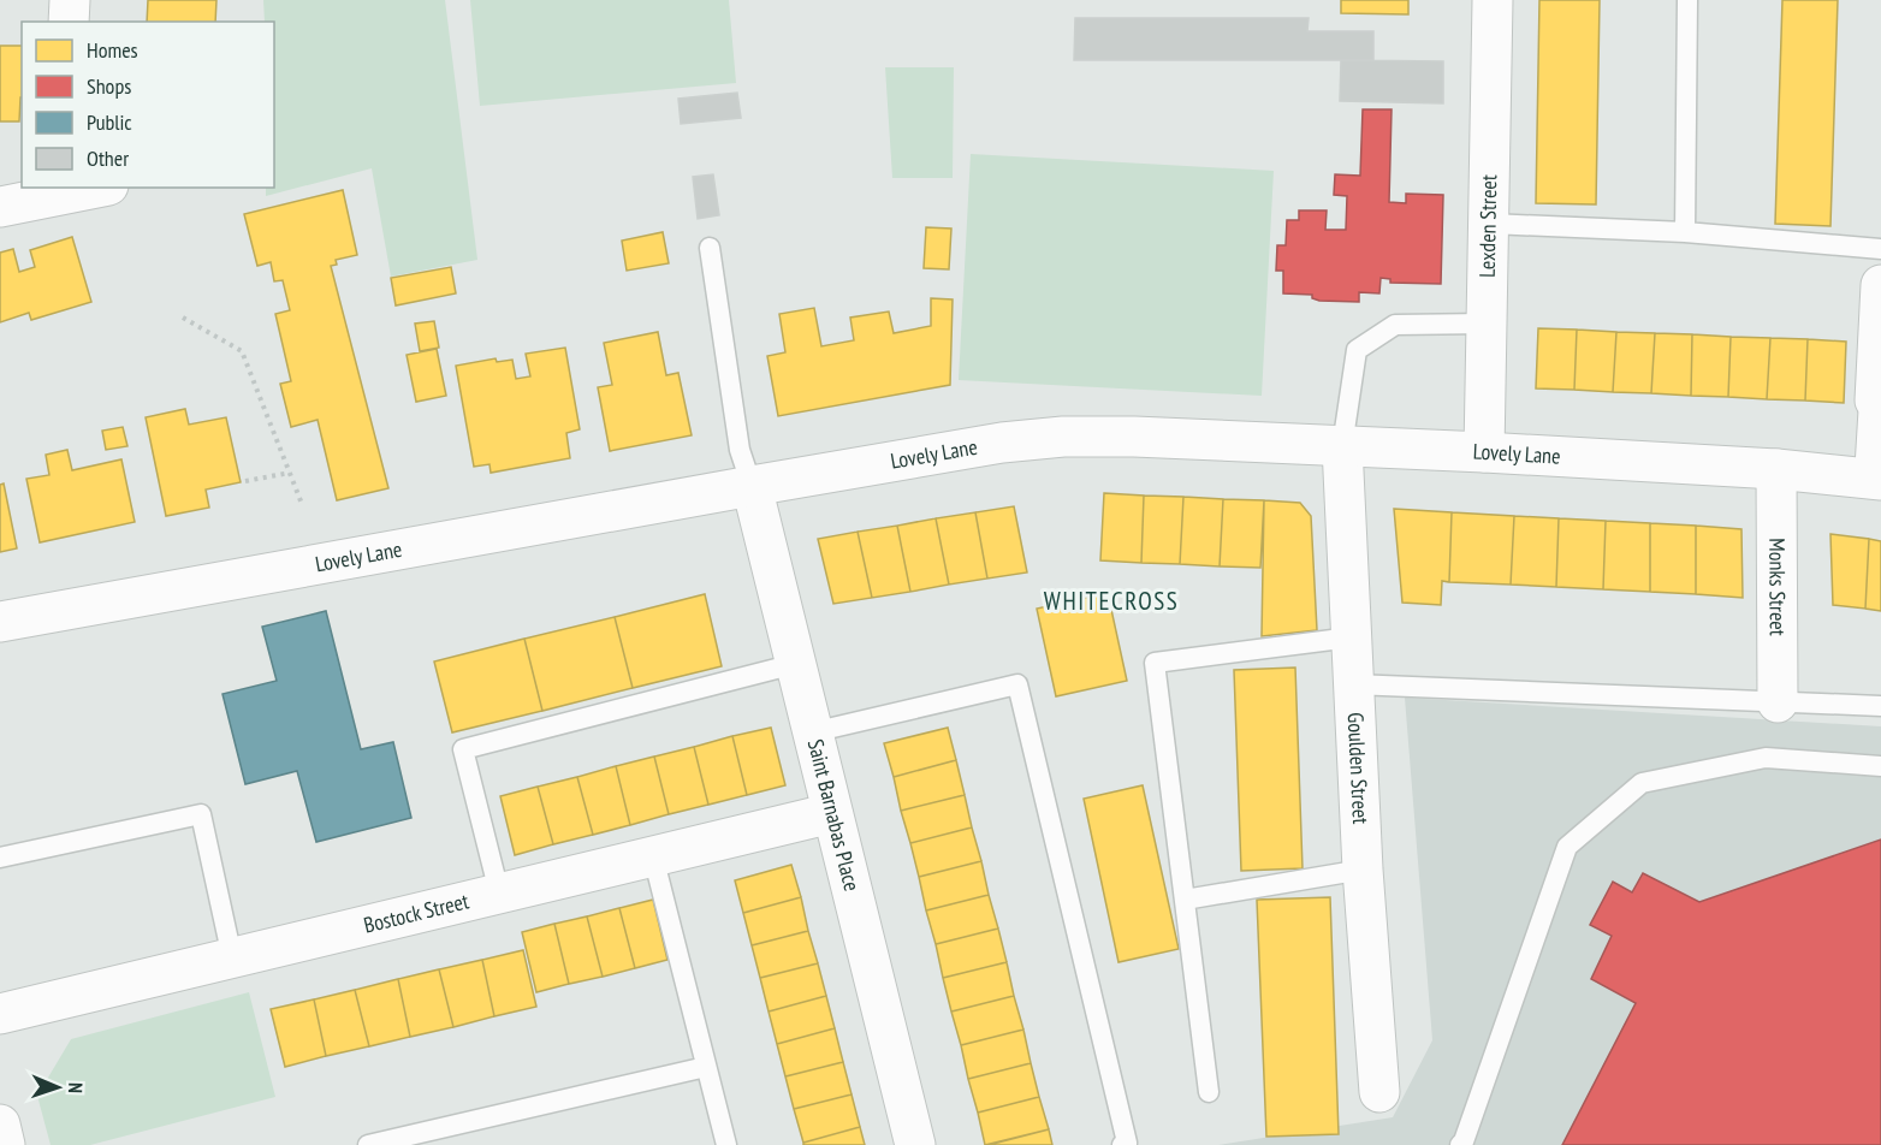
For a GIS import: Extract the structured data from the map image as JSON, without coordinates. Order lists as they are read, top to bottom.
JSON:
{
  "streets": {
    "street": [
      "Lexden Street",
      "Lovely Lane",
      "Monks Street",
      "Goulden Street",
      "Saint Barnabas Place",
      "Bostock Street"
    ]
  },
  "crossings": [
    ["Lexden Street", "Lovely Lane"],
    ["Lovely Lane", "Monks Street"],
    ["Lovely Lane", "Goulden Street"],
    ["Lovely Lane", "Saint Barnabas Place"],
    ["Saint Barnabas Place", "Bostock Street"]
  ],
  "districts": ["WHITECROSS"],
  "legend": [
    "Homes",
    "Shops",
    "Public",
    "Other"
  ],
  "north": "right"
}
